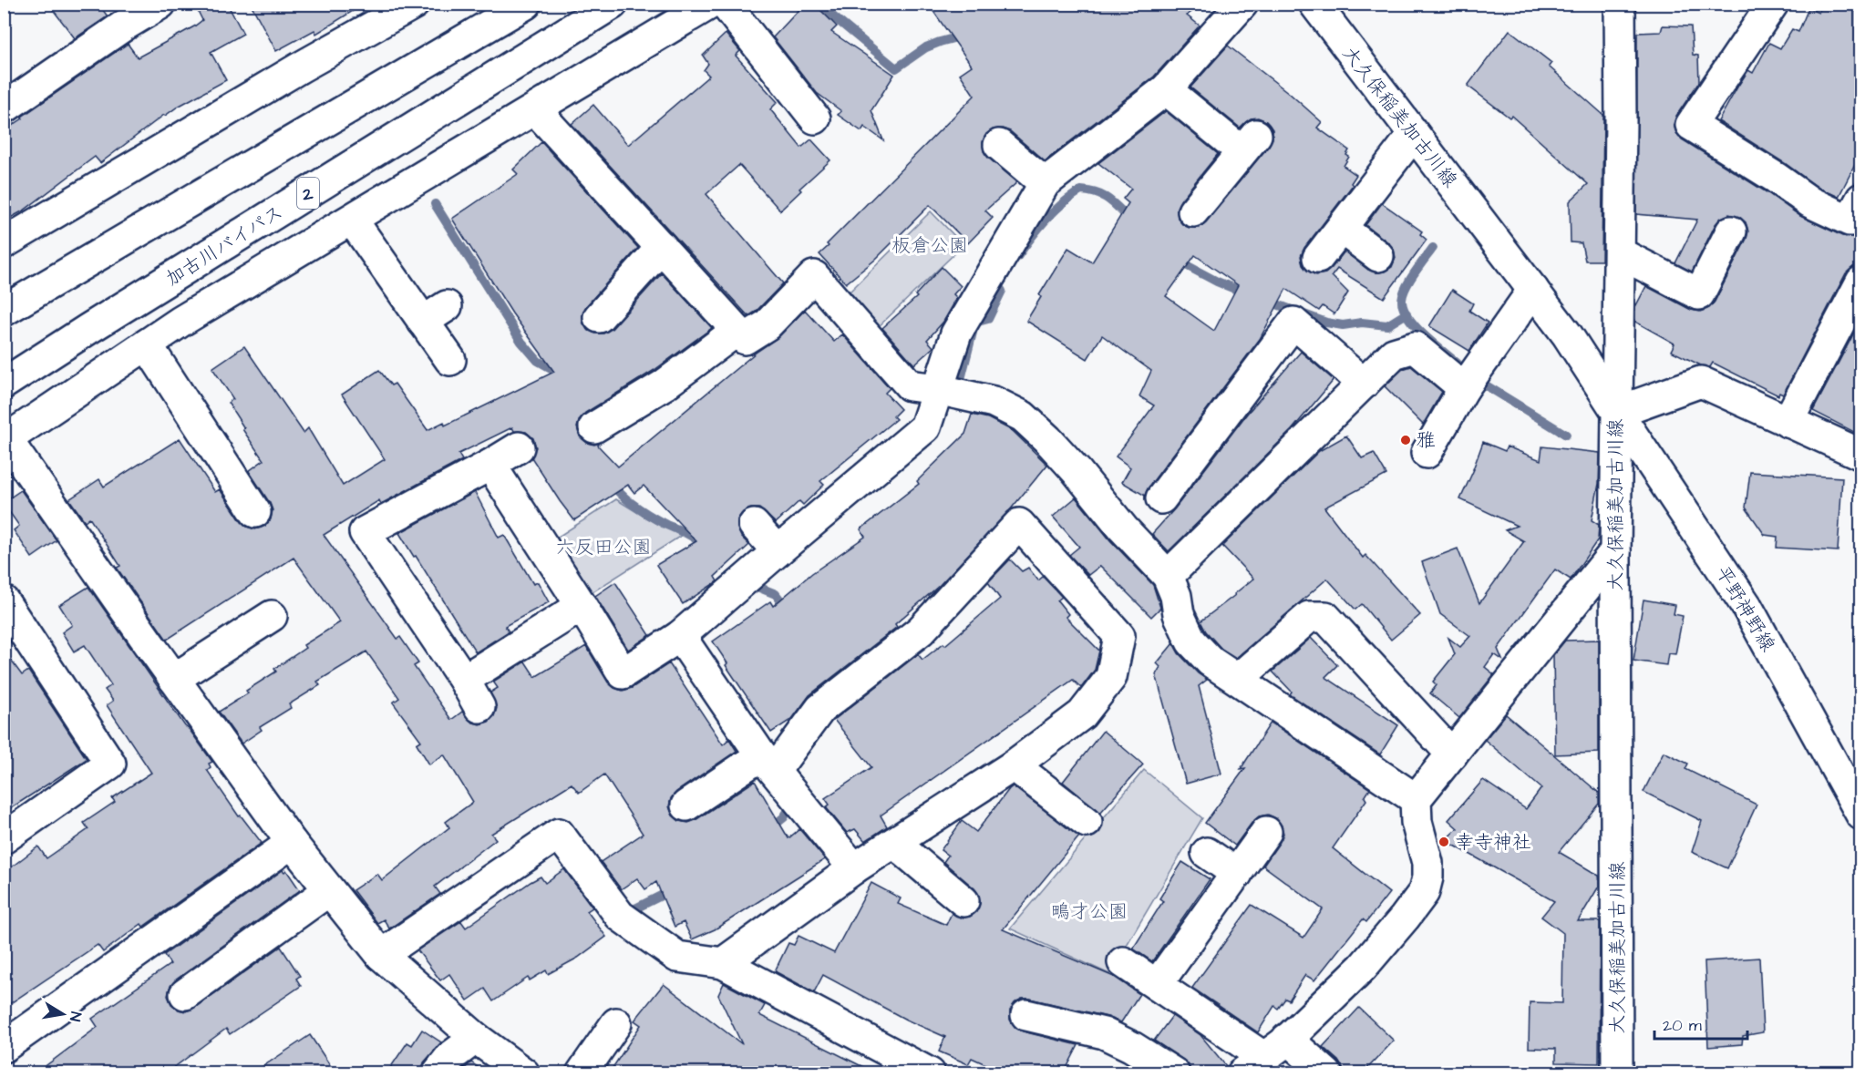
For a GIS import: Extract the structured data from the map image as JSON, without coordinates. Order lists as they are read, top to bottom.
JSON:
{
  "streets": {
    "main road": [
      "大久保稲美加古川線",
      "2",
      "加古川バイパス",
      "平野神野線"
    ]
  },
  "crossings": [
    ["大久保稲美加古川線", "平野神野線"]
  ],
  "parks": ["板倉公園", "六反田公園", "鴫才公園"],
  "places": ["雅", "幸寺神社"],
  "scale_bar": "20 m",
  "north": "right"
}
